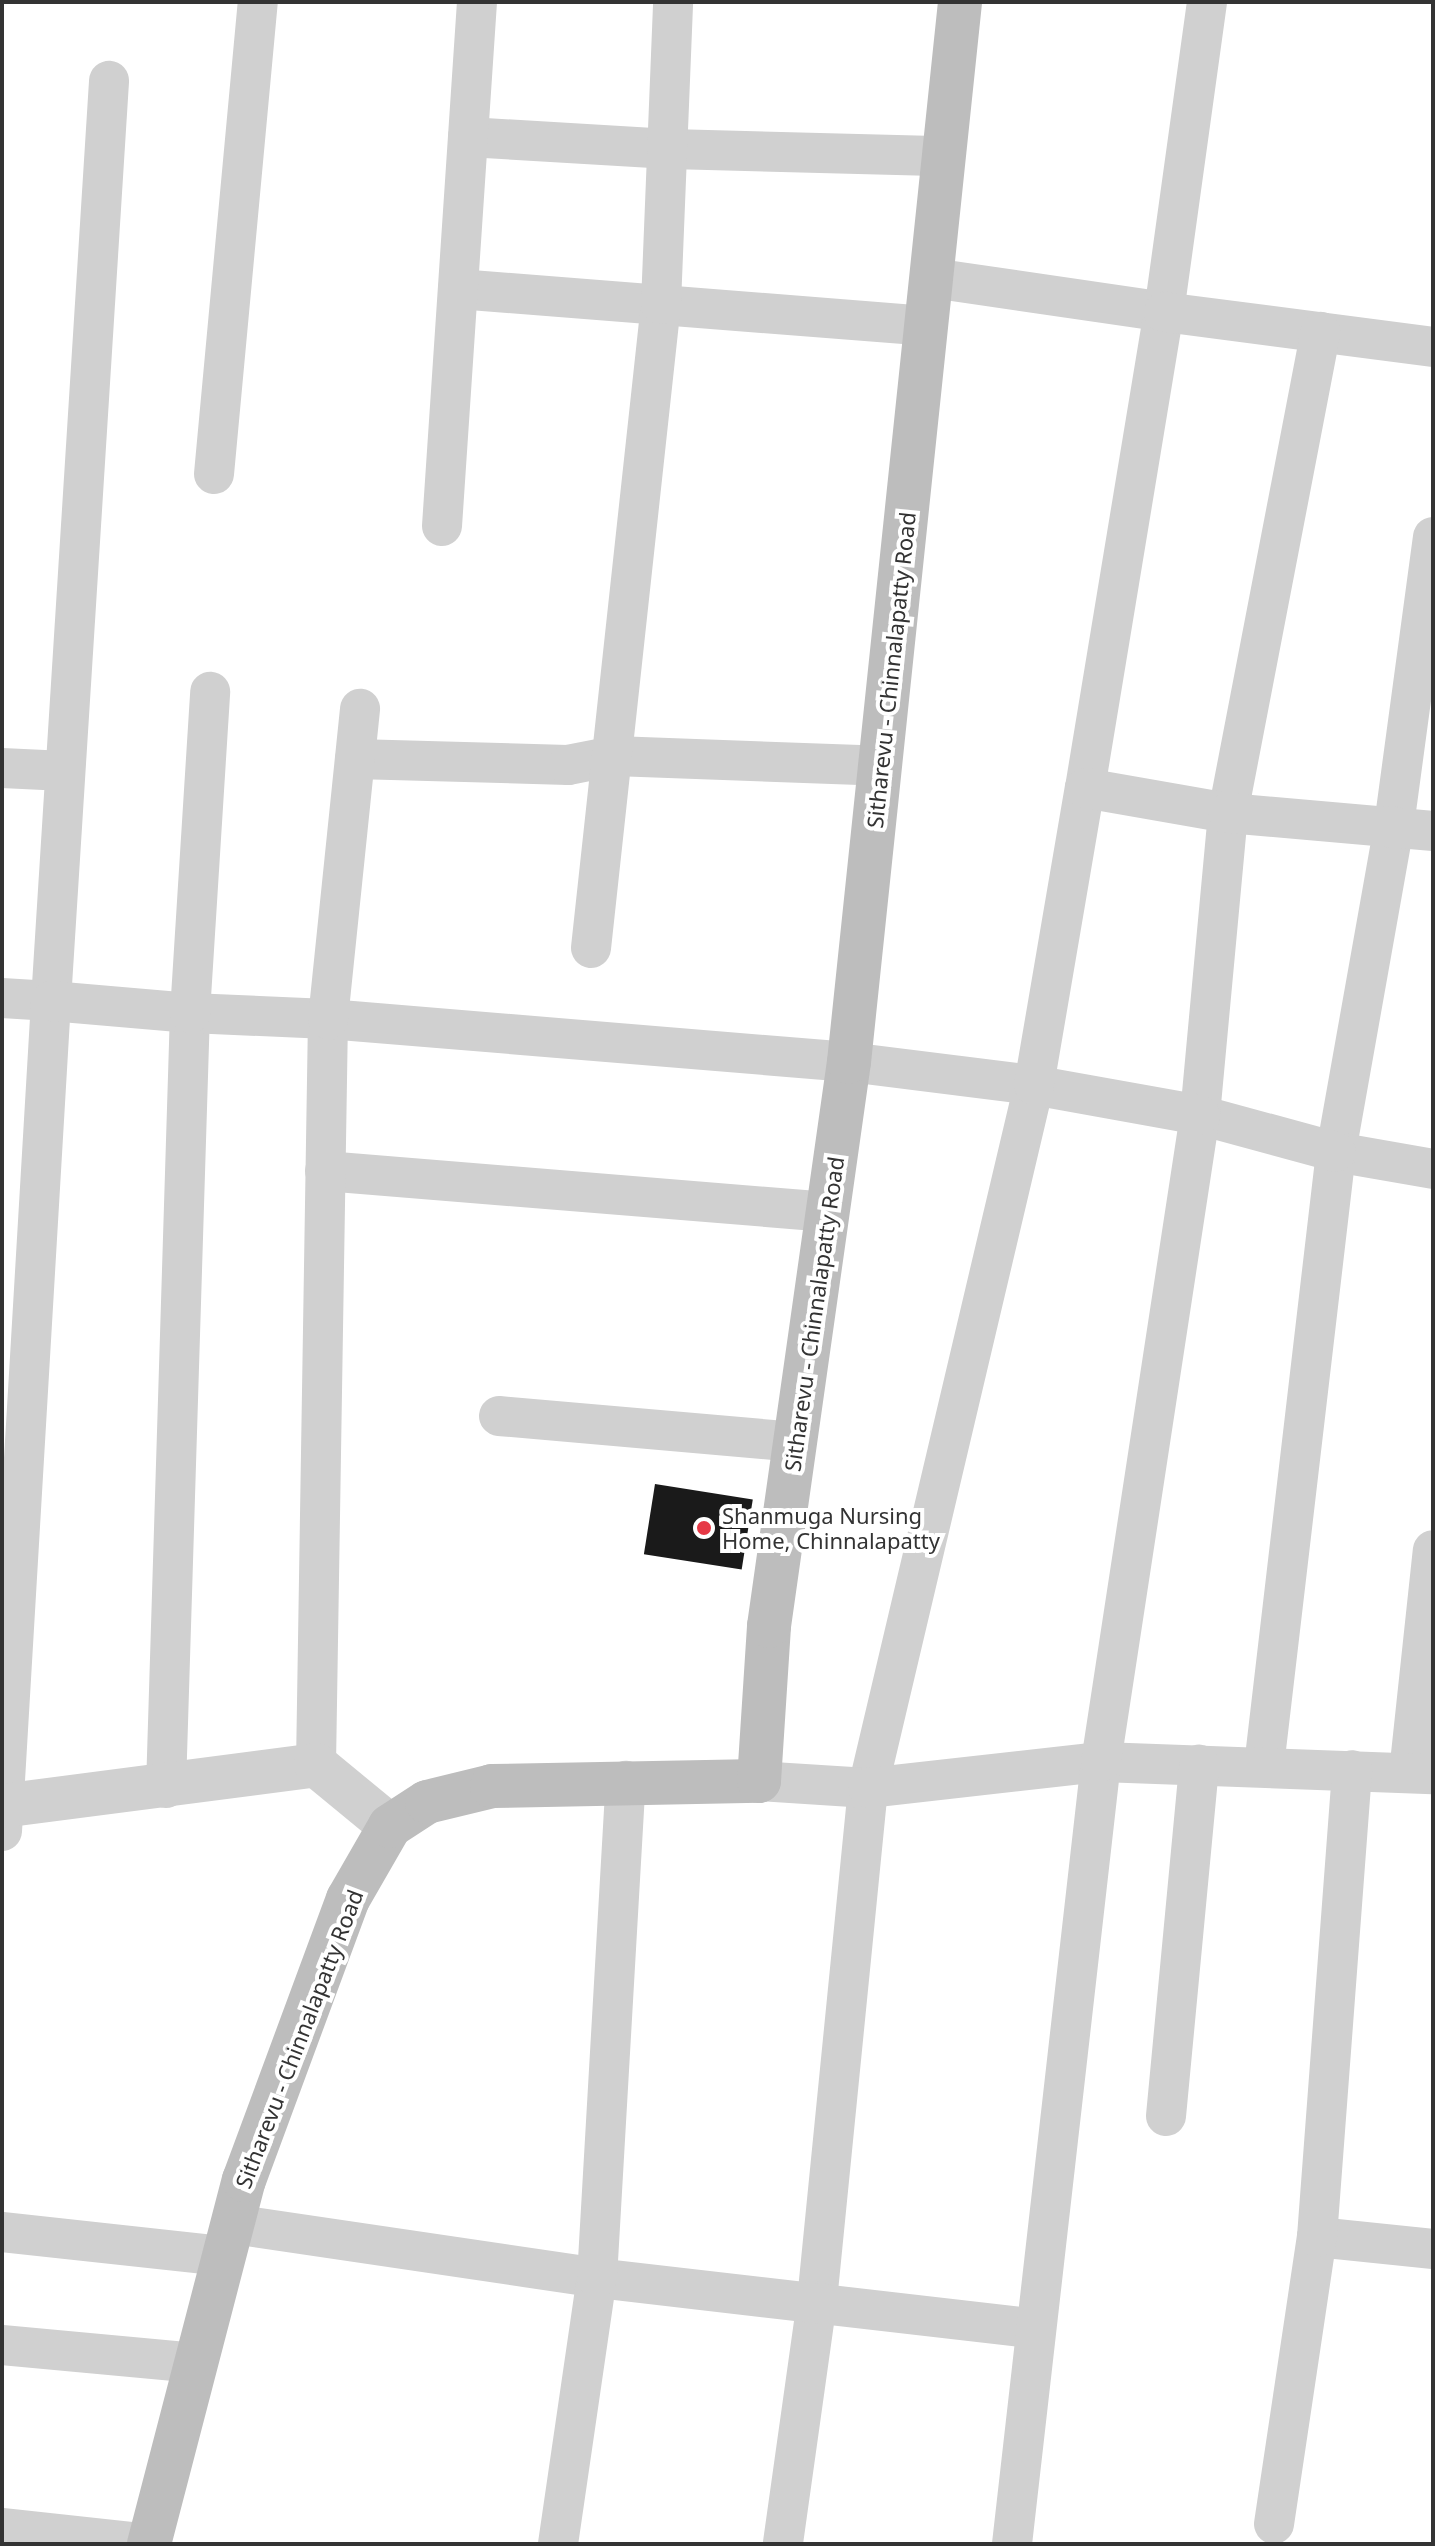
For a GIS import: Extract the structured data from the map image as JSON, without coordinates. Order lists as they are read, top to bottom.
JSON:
{
  "streets": {
    "main road": ["Sitharevu - Chinnalapatty Road"]
  },
  "places": ["Shanmuga Nursing Home, Chinnalapatty"]
}
